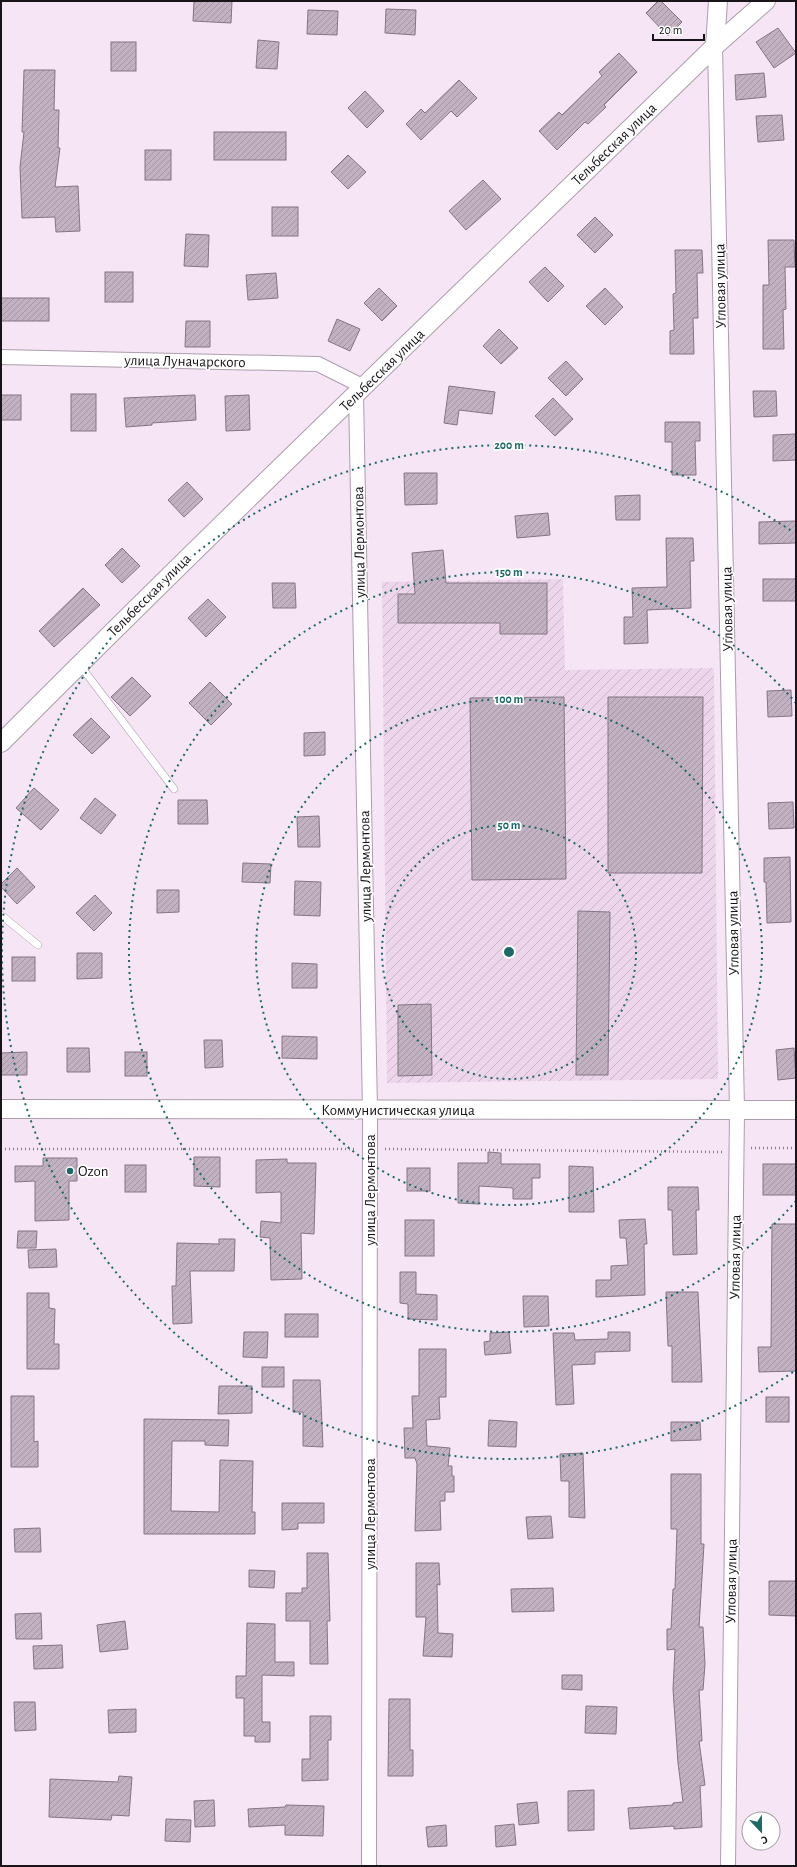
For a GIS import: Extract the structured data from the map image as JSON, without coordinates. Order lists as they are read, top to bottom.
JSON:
{
  "streets": {
    "street": [
      "Тельбесская улица",
      "Угловая улица",
      "улица Луначарского",
      "улица Лермонтова",
      "Коммунистическая улица"
    ]
  },
  "crossings": [
    ["Тельбесская улица", "Угловая улица"],
    ["Тельбесская улица", "улица Луначарского"],
    ["Тельбесская улица", "улица Лермонтова"],
    ["Угловая улица", "Коммунистическая улица"],
    ["улица Луначарского", "улица Лермонтова"],
    ["улица Лермонтова", "Коммунистическая улица"]
  ],
  "places": ["Ozon"],
  "scale_bar": "20 m",
  "north": "bottom",
  "rings": [
    "200 m",
    "150 m",
    "100 m",
    "50 m"
  ]
}
